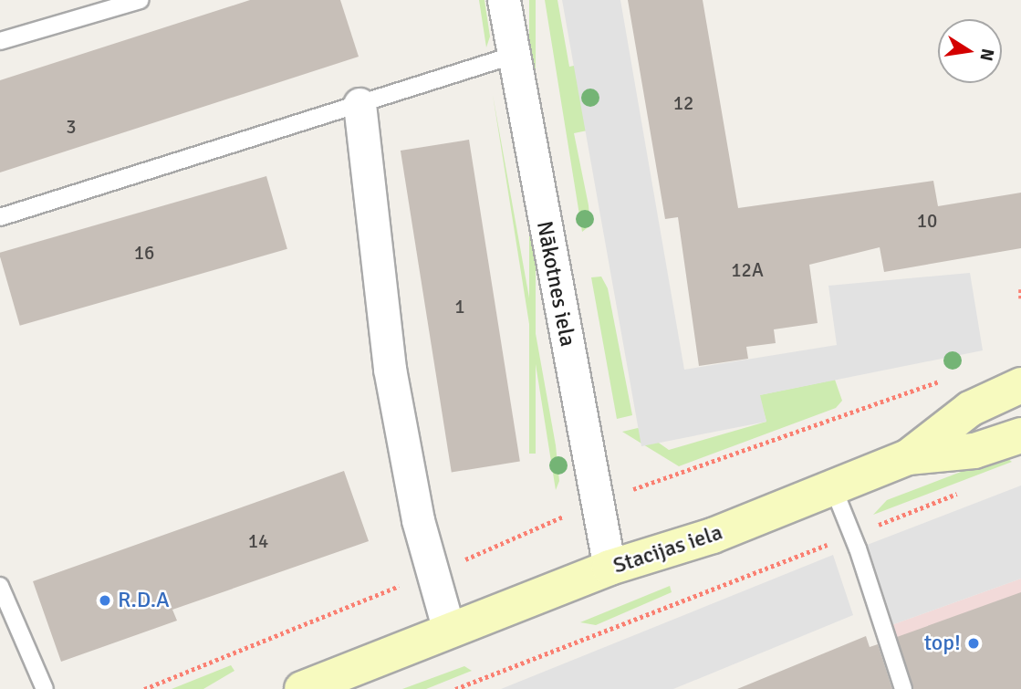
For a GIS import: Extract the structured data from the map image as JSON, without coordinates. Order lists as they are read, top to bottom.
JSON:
{
  "streets": {
    "main road": ["Stacijas iela"],
    "street": ["Nākotnes iela"]
  },
  "crossings": [
    ["Nākotnes iela", "Stacijas iela"]
  ],
  "places": ["R.D.A", "top!"],
  "house_numbers": [
    "12",
    "3",
    "10",
    "16",
    "12A",
    "1",
    "14"
  ],
  "north": "right"
}
